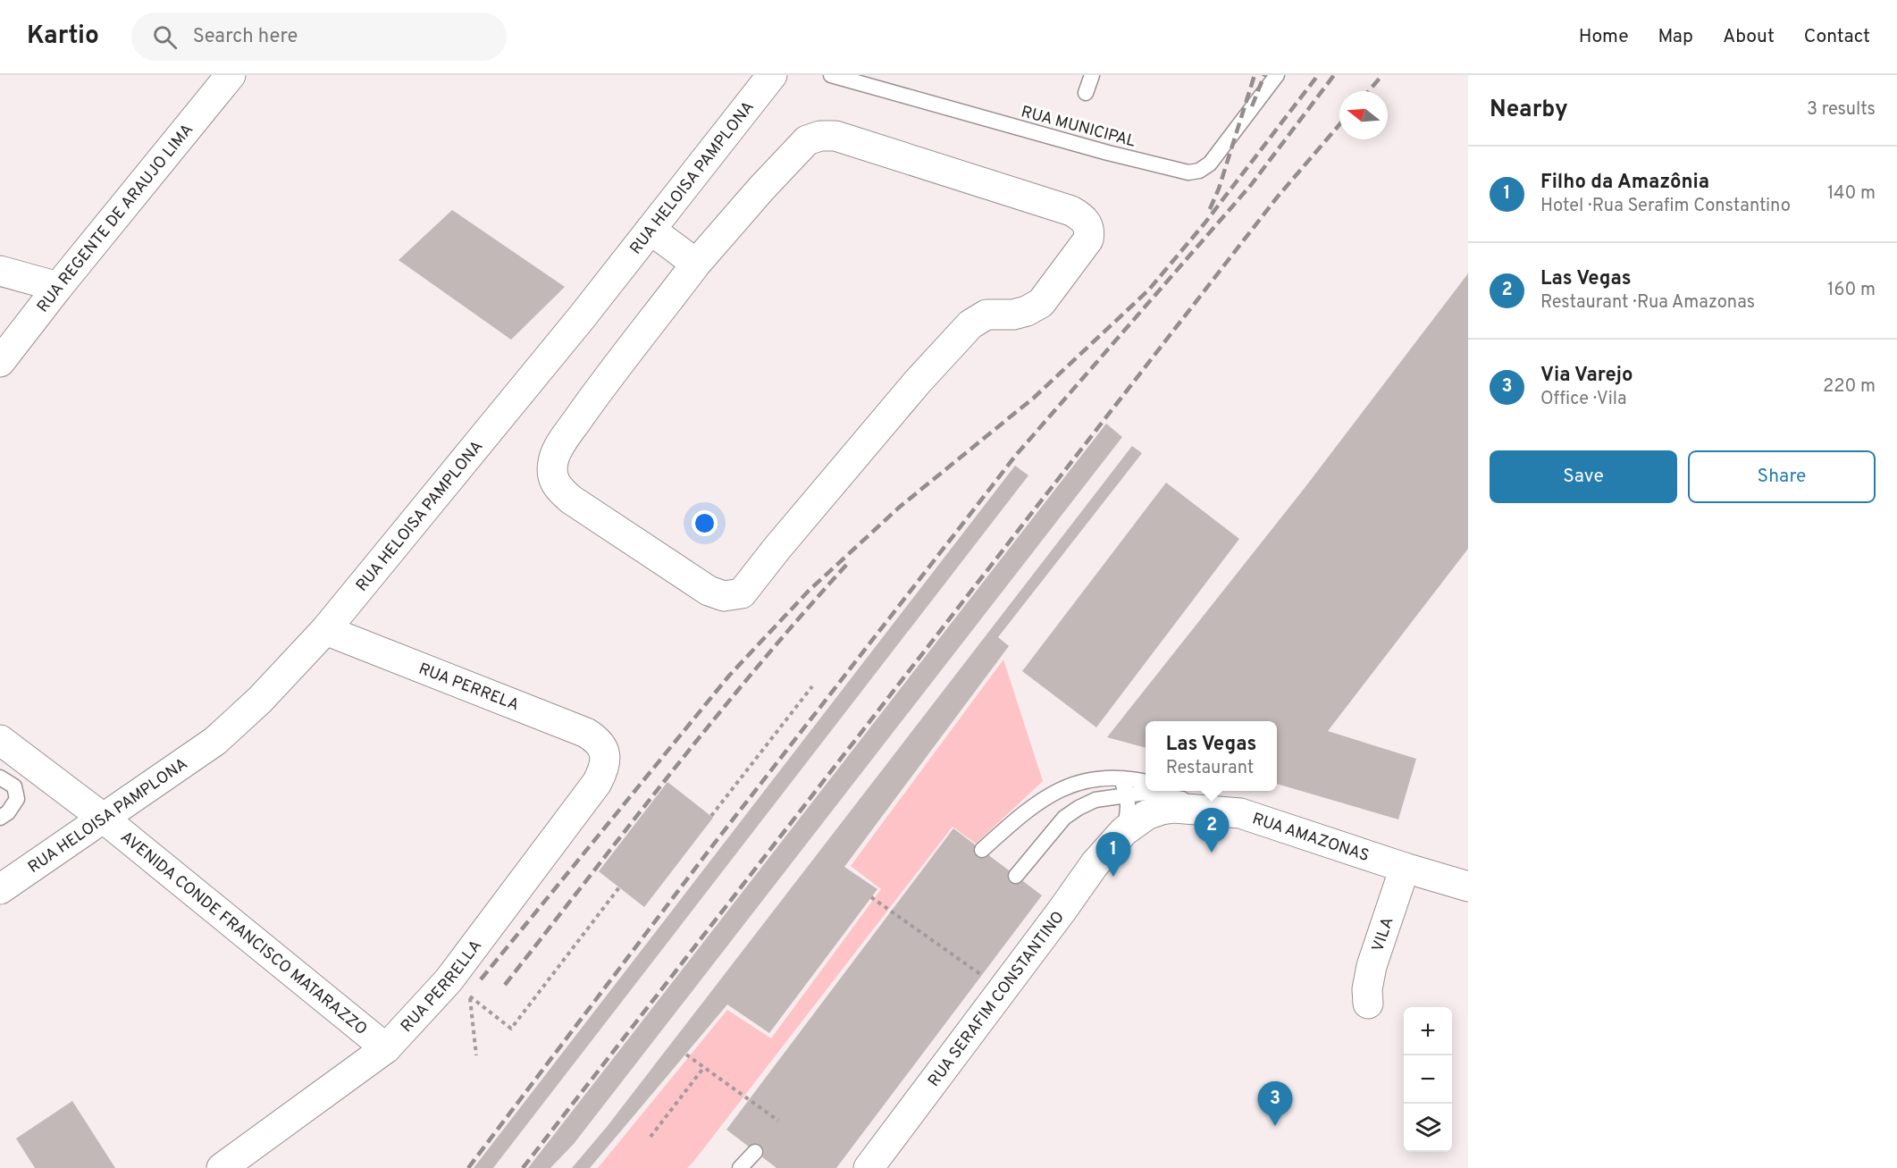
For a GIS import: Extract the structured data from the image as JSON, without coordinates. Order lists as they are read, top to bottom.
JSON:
{
  "streets": {
    "street": [
      "RUA HELOISA PAMPLONA",
      "RUA REGENTE DE ARAUJO LIMA",
      "RUA PERRELA",
      "RUA AMAZONAS",
      "AVENIDA CONDE FRANCISCO MATARAZZO",
      "VILA",
      "RUA PERRELLA",
      "RUA SERAFIM CONSTANTINO"
    ],
    "lane": ["RUA MUNICIPAL"]
  },
  "crossings": [
    ["RUA HELOISA PAMPLONA", "RUA PERRELA"],
    ["RUA HELOISA PAMPLONA", "AVENIDA CONDE FRANCISCO MATARAZZO"],
    ["RUA PERRELA", "RUA PERRELLA"],
    ["RUA AMAZONAS", "VILA"],
    ["RUA AMAZONAS", "RUA SERAFIM CONSTANTINO"],
    ["AVENIDA CONDE FRANCISCO MATARAZZO", "RUA PERRELLA"]
  ],
  "north": "left",
  "page": {
    "header": "Kartio",
    "search": "Search here",
    "nav": [
      "Home",
      "Map",
      "About",
      "Contact"
    ],
    "heading": ["Nearby", "3 results"],
    "list": [
      {
        "mark": "1",
        "name": "Filho da Amazônia",
        "note": "Hotel · Rua Serafim Constantino",
        "value": "140 m"
      },
      {
        "mark": "2",
        "name": "Las Vegas",
        "note": "Restaurant · Rua Amazonas",
        "value": "160 m"
      },
      {
        "mark": "3",
        "name": "Via Varejo",
        "note": "Office · Vila",
        "value": "220 m"
      }
    ],
    "buttons": ["Save", "Share"],
    "popup": ["Las Vegas", "Restaurant"],
    "pins": ["2", "1", "3"],
    "map_buttons": ["+", "−"]
  }
}
